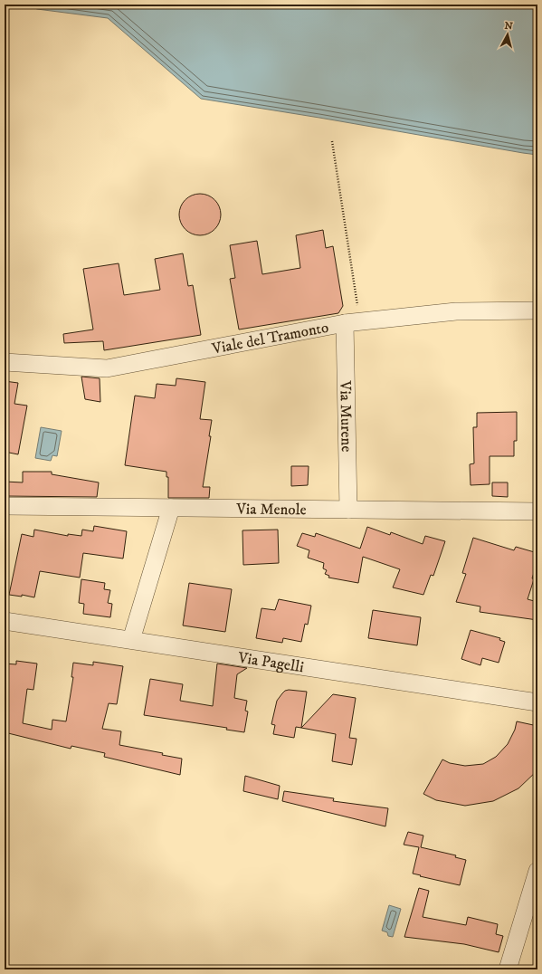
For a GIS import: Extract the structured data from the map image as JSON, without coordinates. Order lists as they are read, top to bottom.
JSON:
{
  "streets": {
    "street": [
      "Viale del Tramonto",
      "Via Murene",
      "Via Menole",
      "Via Pagelli"
    ]
  },
  "crossings": [
    ["Viale del Tramonto", "Via Murene"],
    ["Via Murene", "Via Menole"]
  ],
  "north": "top"
}
